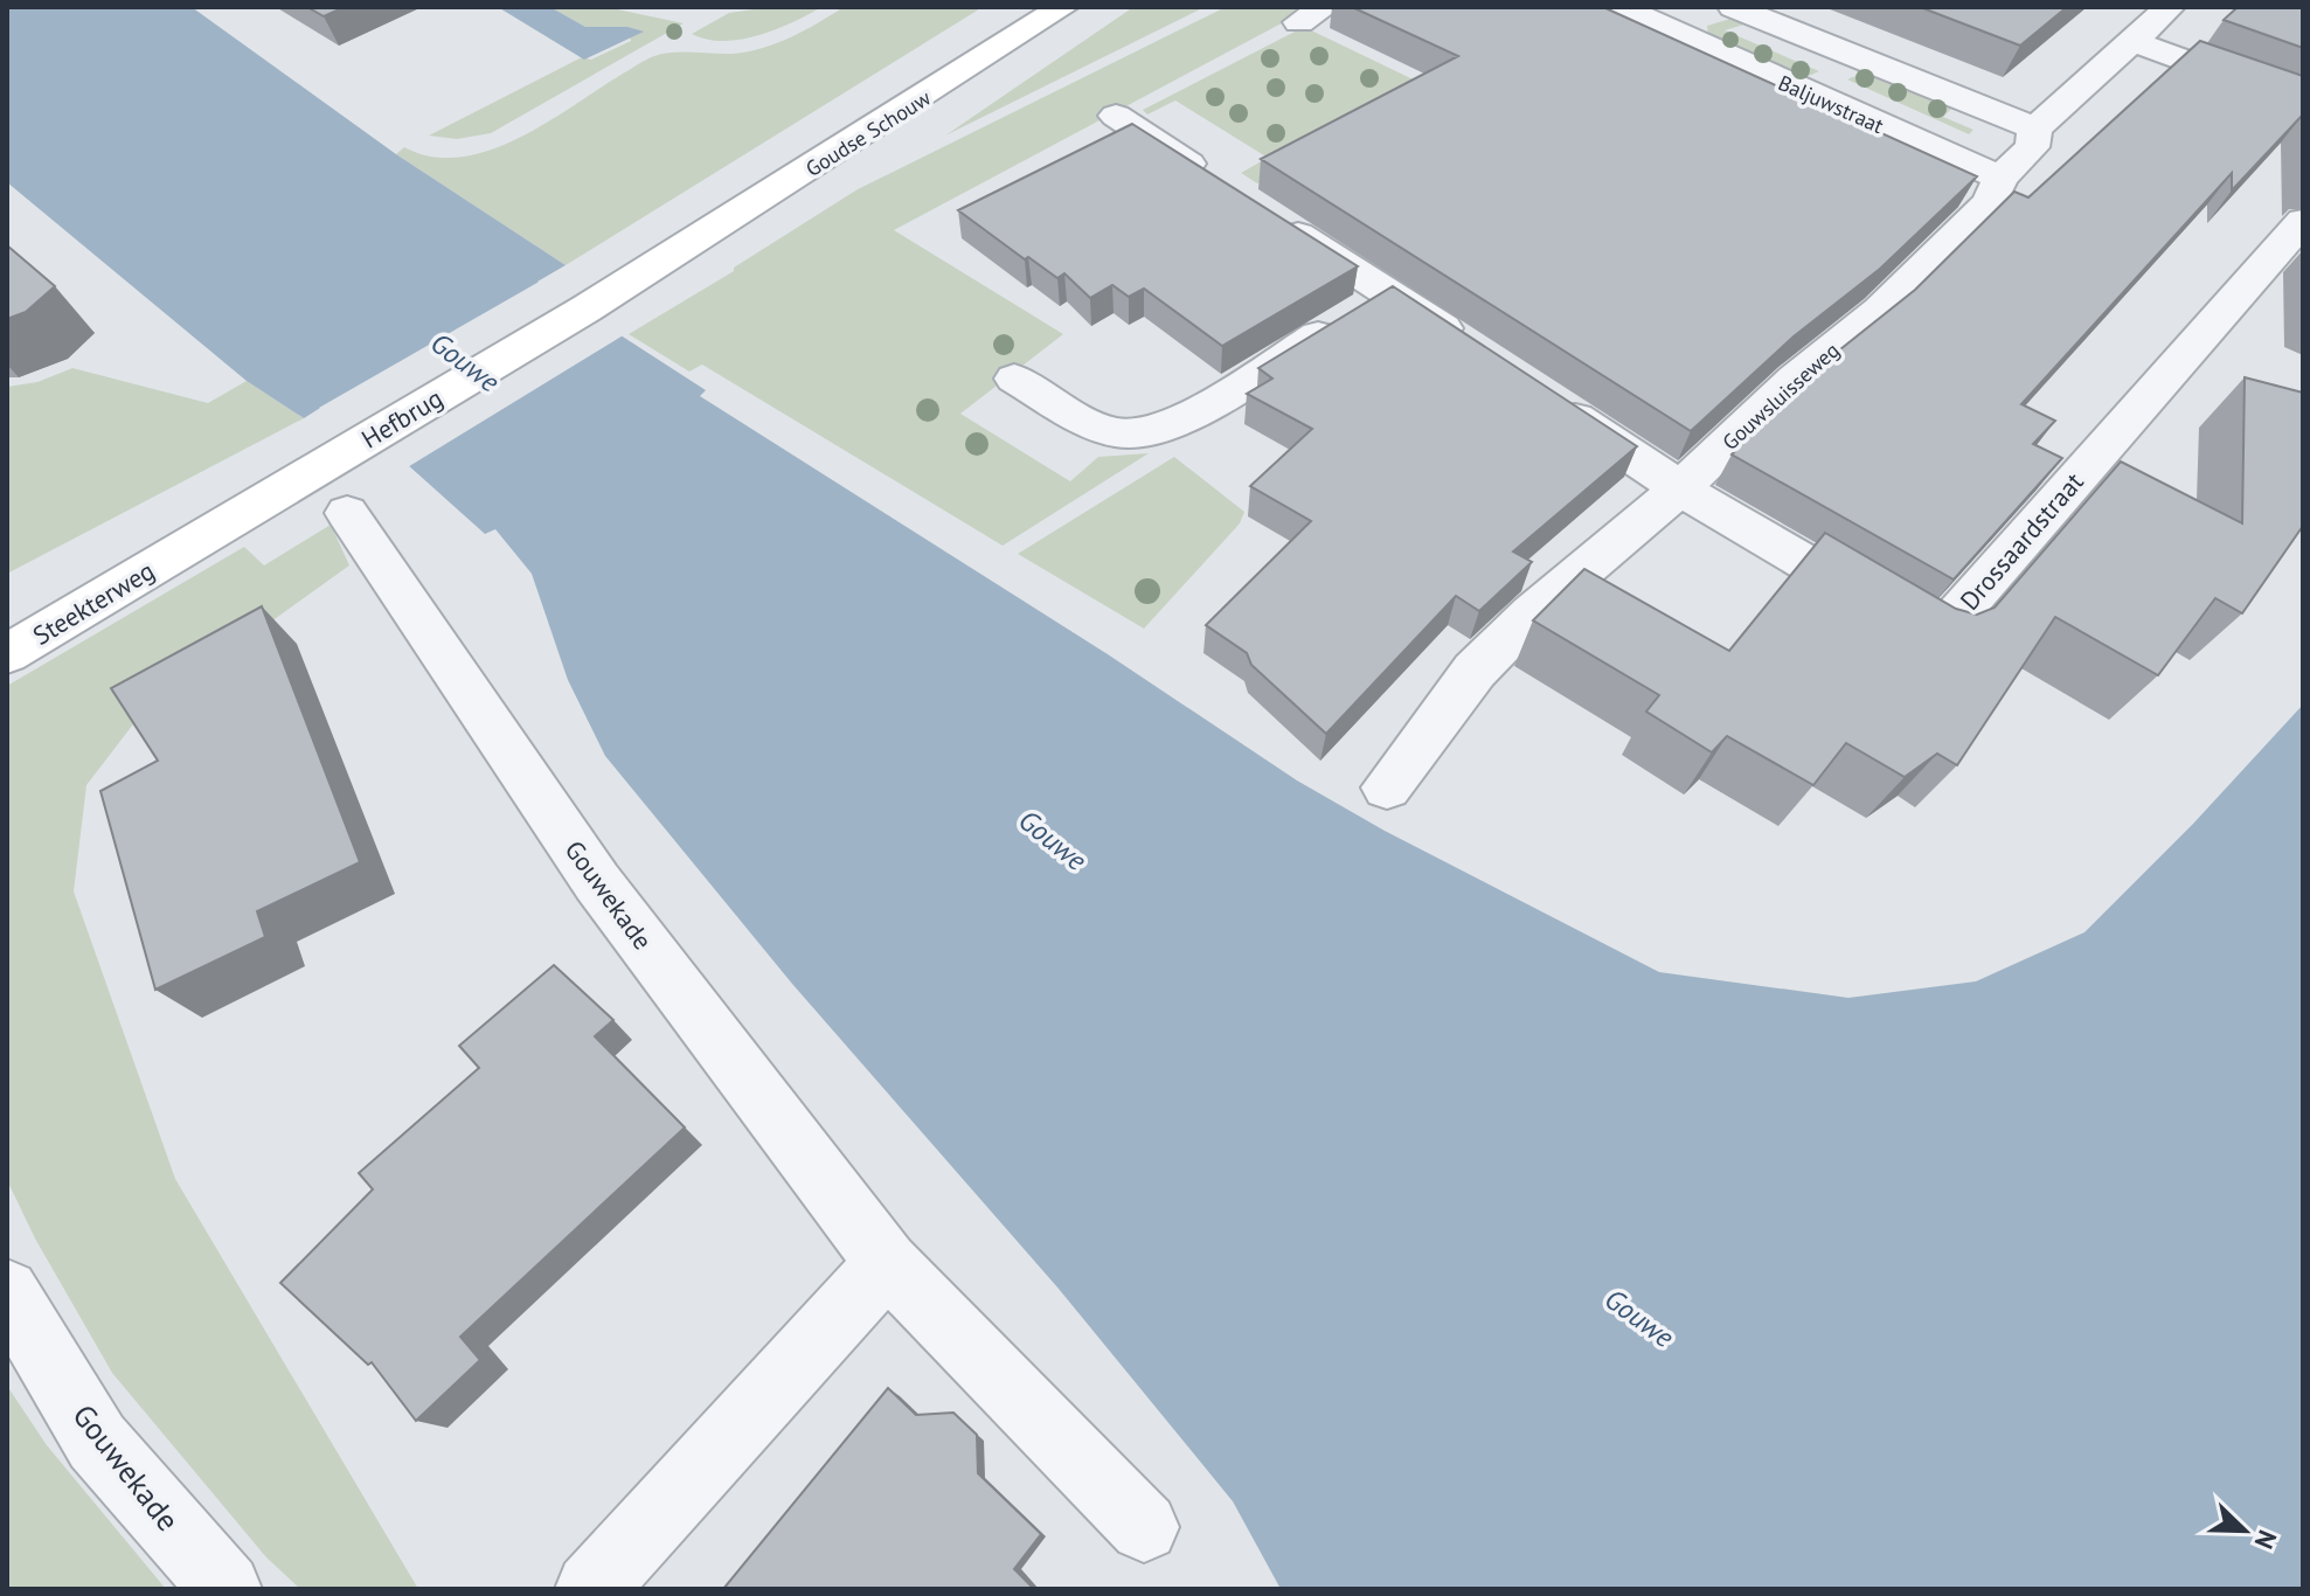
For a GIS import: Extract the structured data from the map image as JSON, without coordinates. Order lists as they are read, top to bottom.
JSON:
{
  "streets": {
    "main road": ["Goudse Schouw", "Hefbrug", "Steekterweg"],
    "street": [
      "Baljuwstraat",
      "Gouwsluisseweg",
      "Drossaardstraat",
      "Gouwekade"
    ]
  },
  "crossings": [
    ["Baljuwstraat", "Gouwsluisseweg"],
    ["Goudse Schouw", "Hefbrug"],
    ["Gouwsluisseweg", "Drossaardstraat"],
    ["Hefbrug", "Steekterweg"]
  ],
  "water": ["Gouwe"],
  "north": "bottom right"
}
